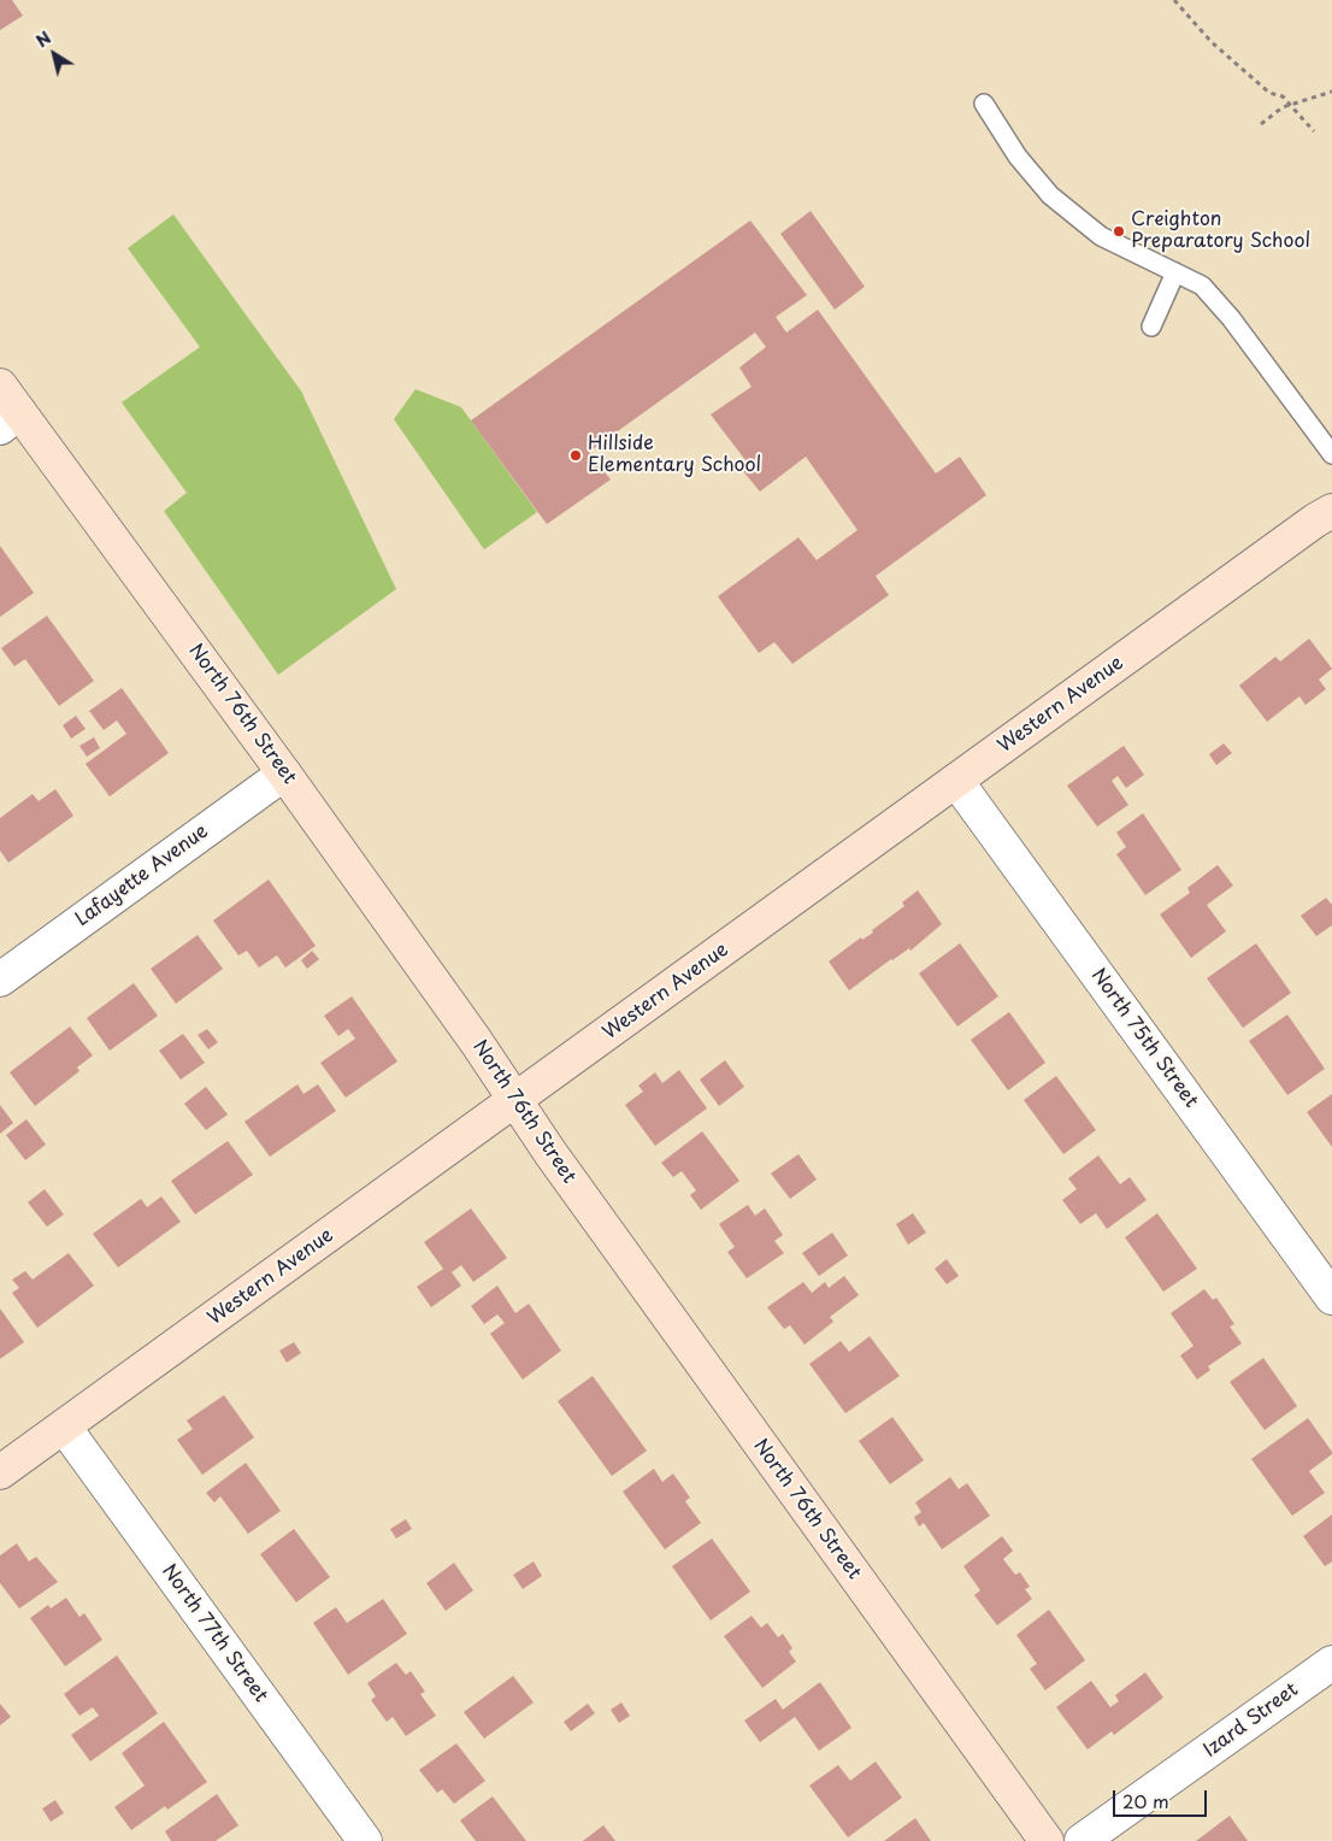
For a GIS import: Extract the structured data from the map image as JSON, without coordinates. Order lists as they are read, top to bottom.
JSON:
{
  "streets": {
    "street": [
      "Western Avenue",
      "North 76th Street",
      "Lafayette Avenue",
      "North 75th Street",
      "North 77th Street",
      "Izard Street"
    ]
  },
  "crossings": [
    ["Western Avenue", "North 76th Street"],
    ["Western Avenue", "North 75th Street"],
    ["Western Avenue", "North 77th Street"],
    ["North 76th Street", "Lafayette Avenue"]
  ],
  "places": ["Creighton Preparatory School", "Hillside Elementary School"],
  "scale_bar": "20 m",
  "north": "top left"
}
